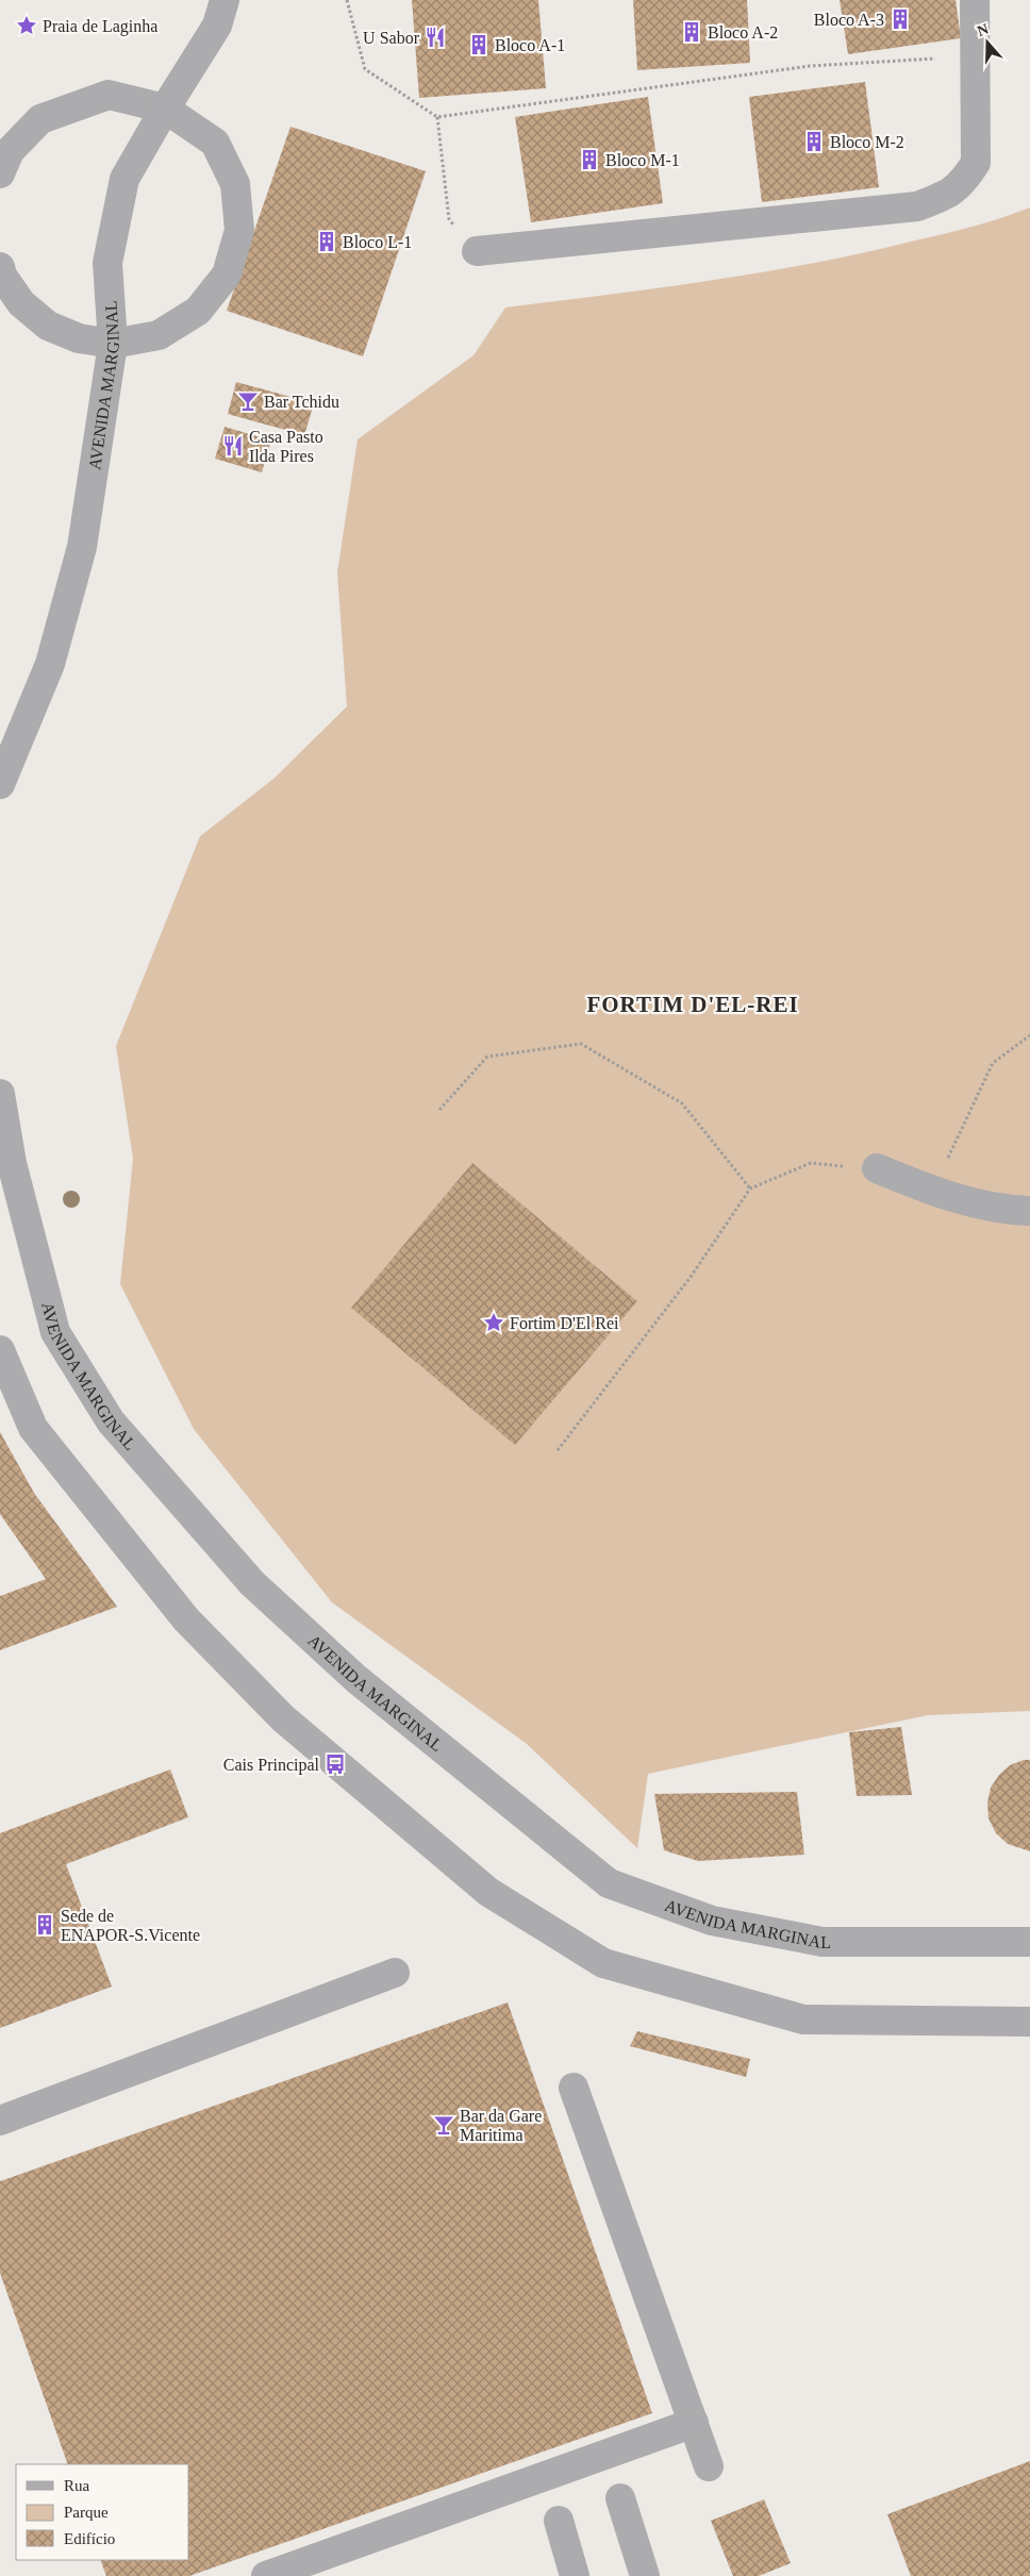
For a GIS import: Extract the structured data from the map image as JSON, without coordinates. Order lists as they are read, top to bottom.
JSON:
{
  "streets": {
    "street": ["AVENIDA MARGINAL"]
  },
  "districts": ["FORTIM D'EL-REI"],
  "places": {
    "building": [
      "Bloco A-3",
      "Bloco A-2",
      "Bloco A-1",
      "Bloco M-2",
      "Bloco M-1",
      "Bloco L-1",
      "Sede de ENAPOR-S.Vicente"
    ],
    "place": ["Praia de Laginha", "Fortim D'El Rei"],
    "restaurant": ["U Sabor", "Casa Pasto Ilda Pires"],
    "bar": ["Bar Tchidu", "Bar da Gare Maritima"],
    "bus stop": ["Cais Principal"]
  },
  "legend": ["Rua", "Parque", "Edifício"],
  "north": "top"
}
